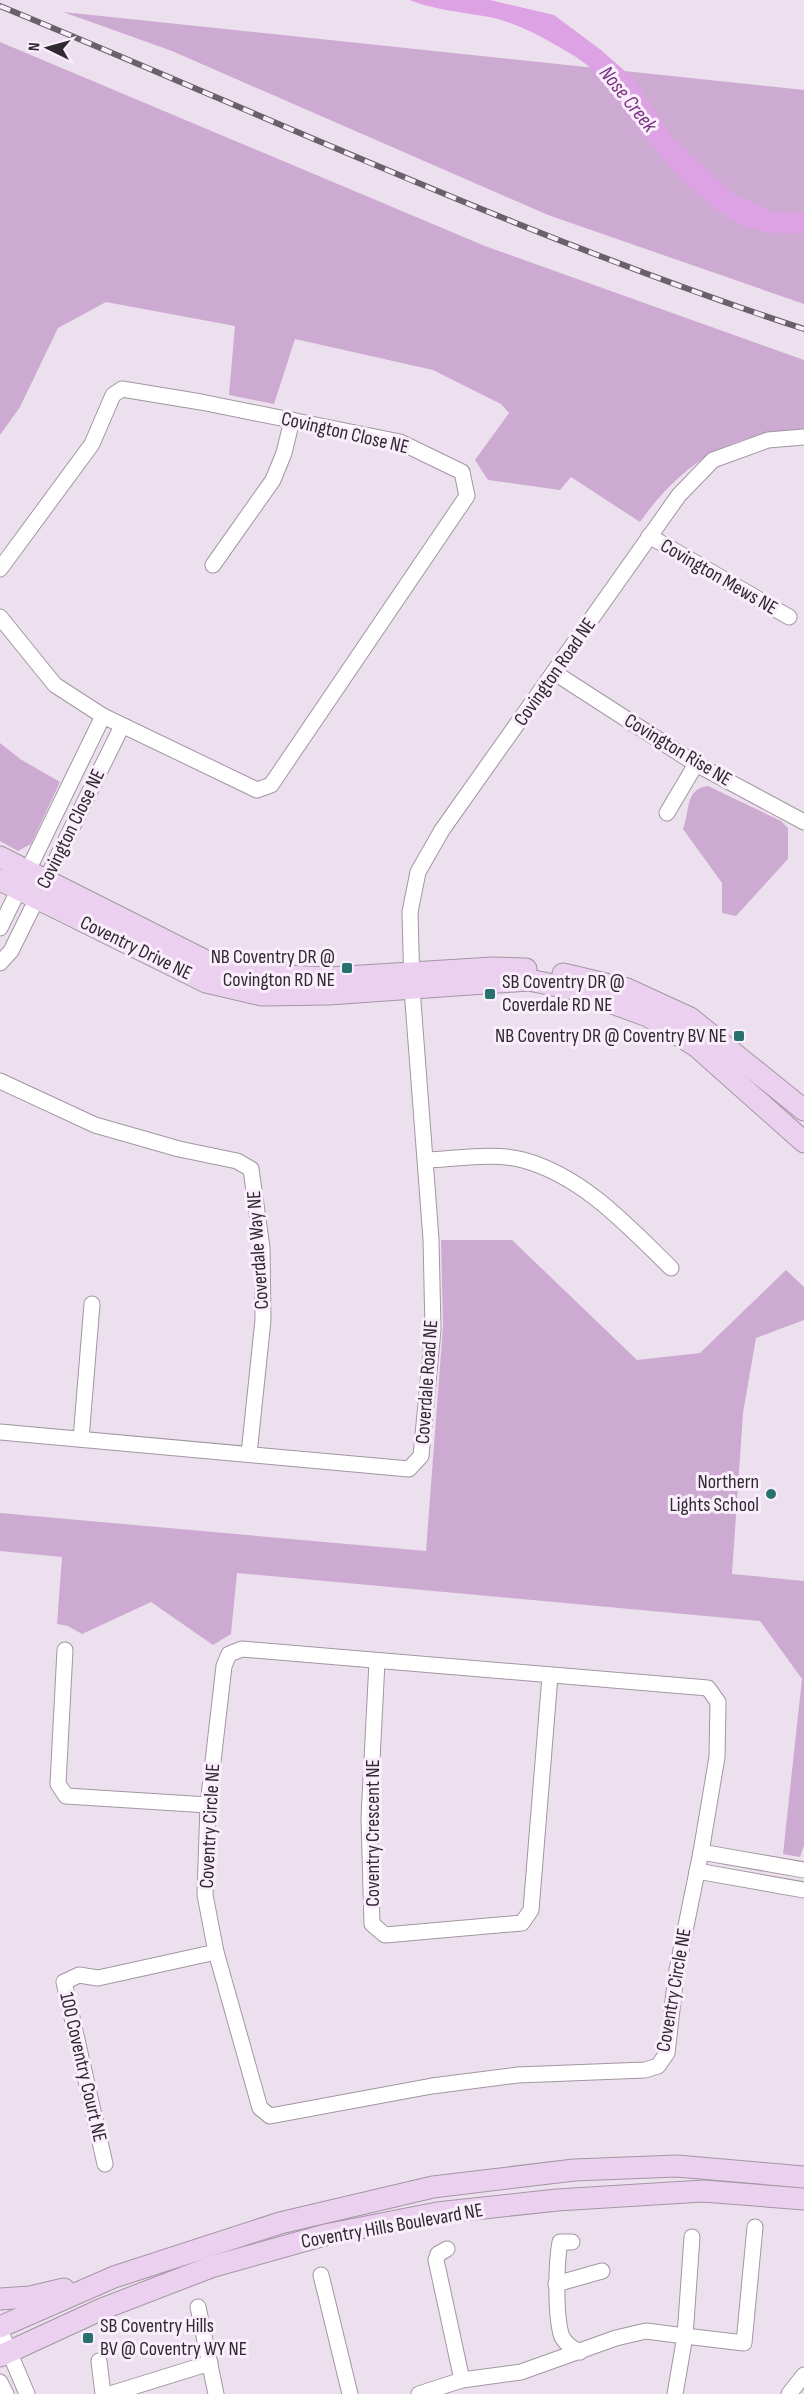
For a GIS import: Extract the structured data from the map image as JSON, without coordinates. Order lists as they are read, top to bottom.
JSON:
{
  "streets": {
    "street": [
      "Covington Close NE",
      "Covington Mews NE",
      "Covington Road NE",
      "Covington Rise NE",
      "Coventry Drive NE",
      "Coverdale Way NE",
      "Coverdale Road NE",
      "Coventry Circle NE",
      "Coventry Crescent NE",
      "100 Coventry Court NE",
      "Coventry Hills Boulevard NE"
    ]
  },
  "crossings": [
    ["Covington Close NE", "Coventry Drive NE"],
    ["Covington Mews NE", "Covington Road NE"],
    ["Covington Road NE", "Covington Rise NE"],
    ["Covington Road NE", "Coventry Drive NE"],
    ["Covington Road NE", "Coverdale Road NE"],
    ["Coventry Drive NE", "Coverdale Road NE"],
    ["Coverdale Way NE", "Coverdale Road NE"],
    ["Coventry Circle NE", "Coventry Crescent NE"],
    ["Coventry Circle NE", "100 Coventry Court NE"]
  ],
  "water": ["Nose Creek"],
  "places": {
    "transit": [
      "NB Coventry DR @ Covington RD NE",
      "SB Coventry DR @ Coverdale RD NE",
      "NB Coventry DR @ Coventry BV NE",
      "SB Coventry Hills BV @ Coventry WY NE"
    ],
    "other": ["Northern Lights School"]
  },
  "north": "left"
}
